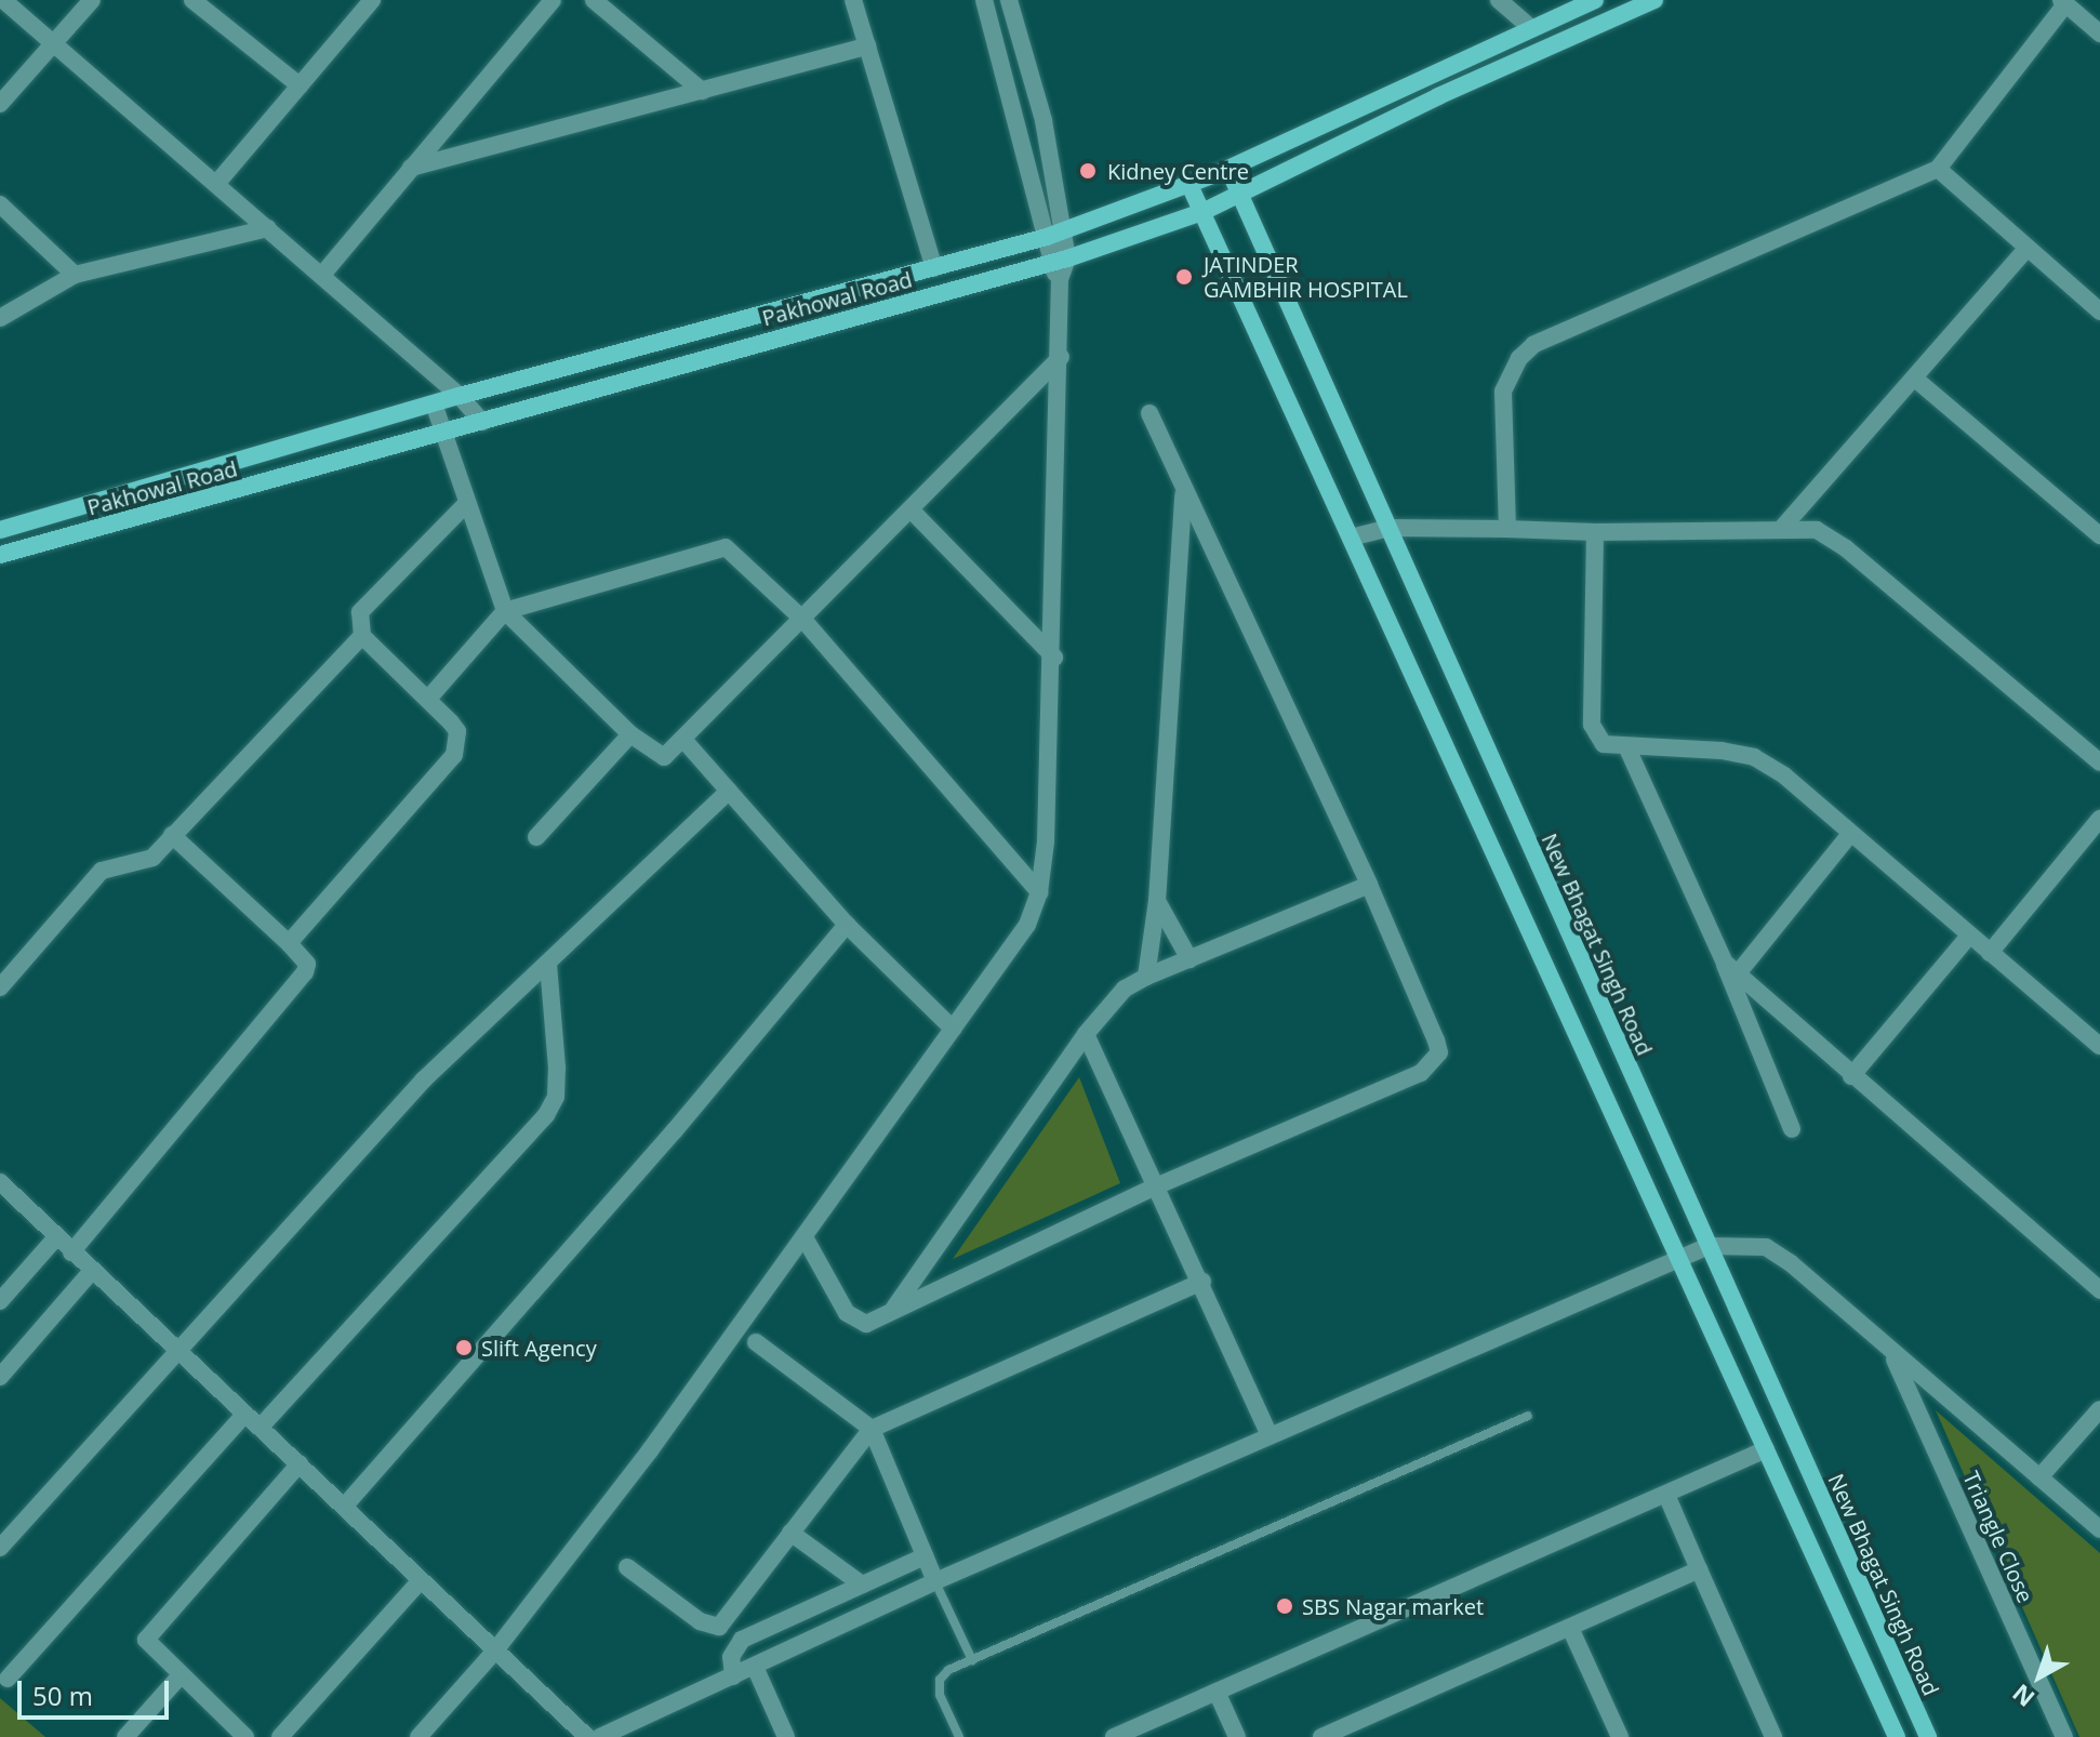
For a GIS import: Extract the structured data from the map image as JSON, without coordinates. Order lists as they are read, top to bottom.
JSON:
{
  "streets": {
    "street": ["Pakhowal Road", "New Bhagat Singh Road", "Triangle Close"]
  },
  "crossings": [
    ["Pakhowal Road", "New Bhagat Singh Road"],
    ["New Bhagat Singh Road", "Triangle Close"]
  ],
  "places": [
    "Kidney Centre",
    "JATINDER GAMBHIR HOSPITAL",
    "Slift Agency",
    "SBS Nagar market"
  ],
  "scale_bar": "50 m",
  "north": "bottom left"
}
